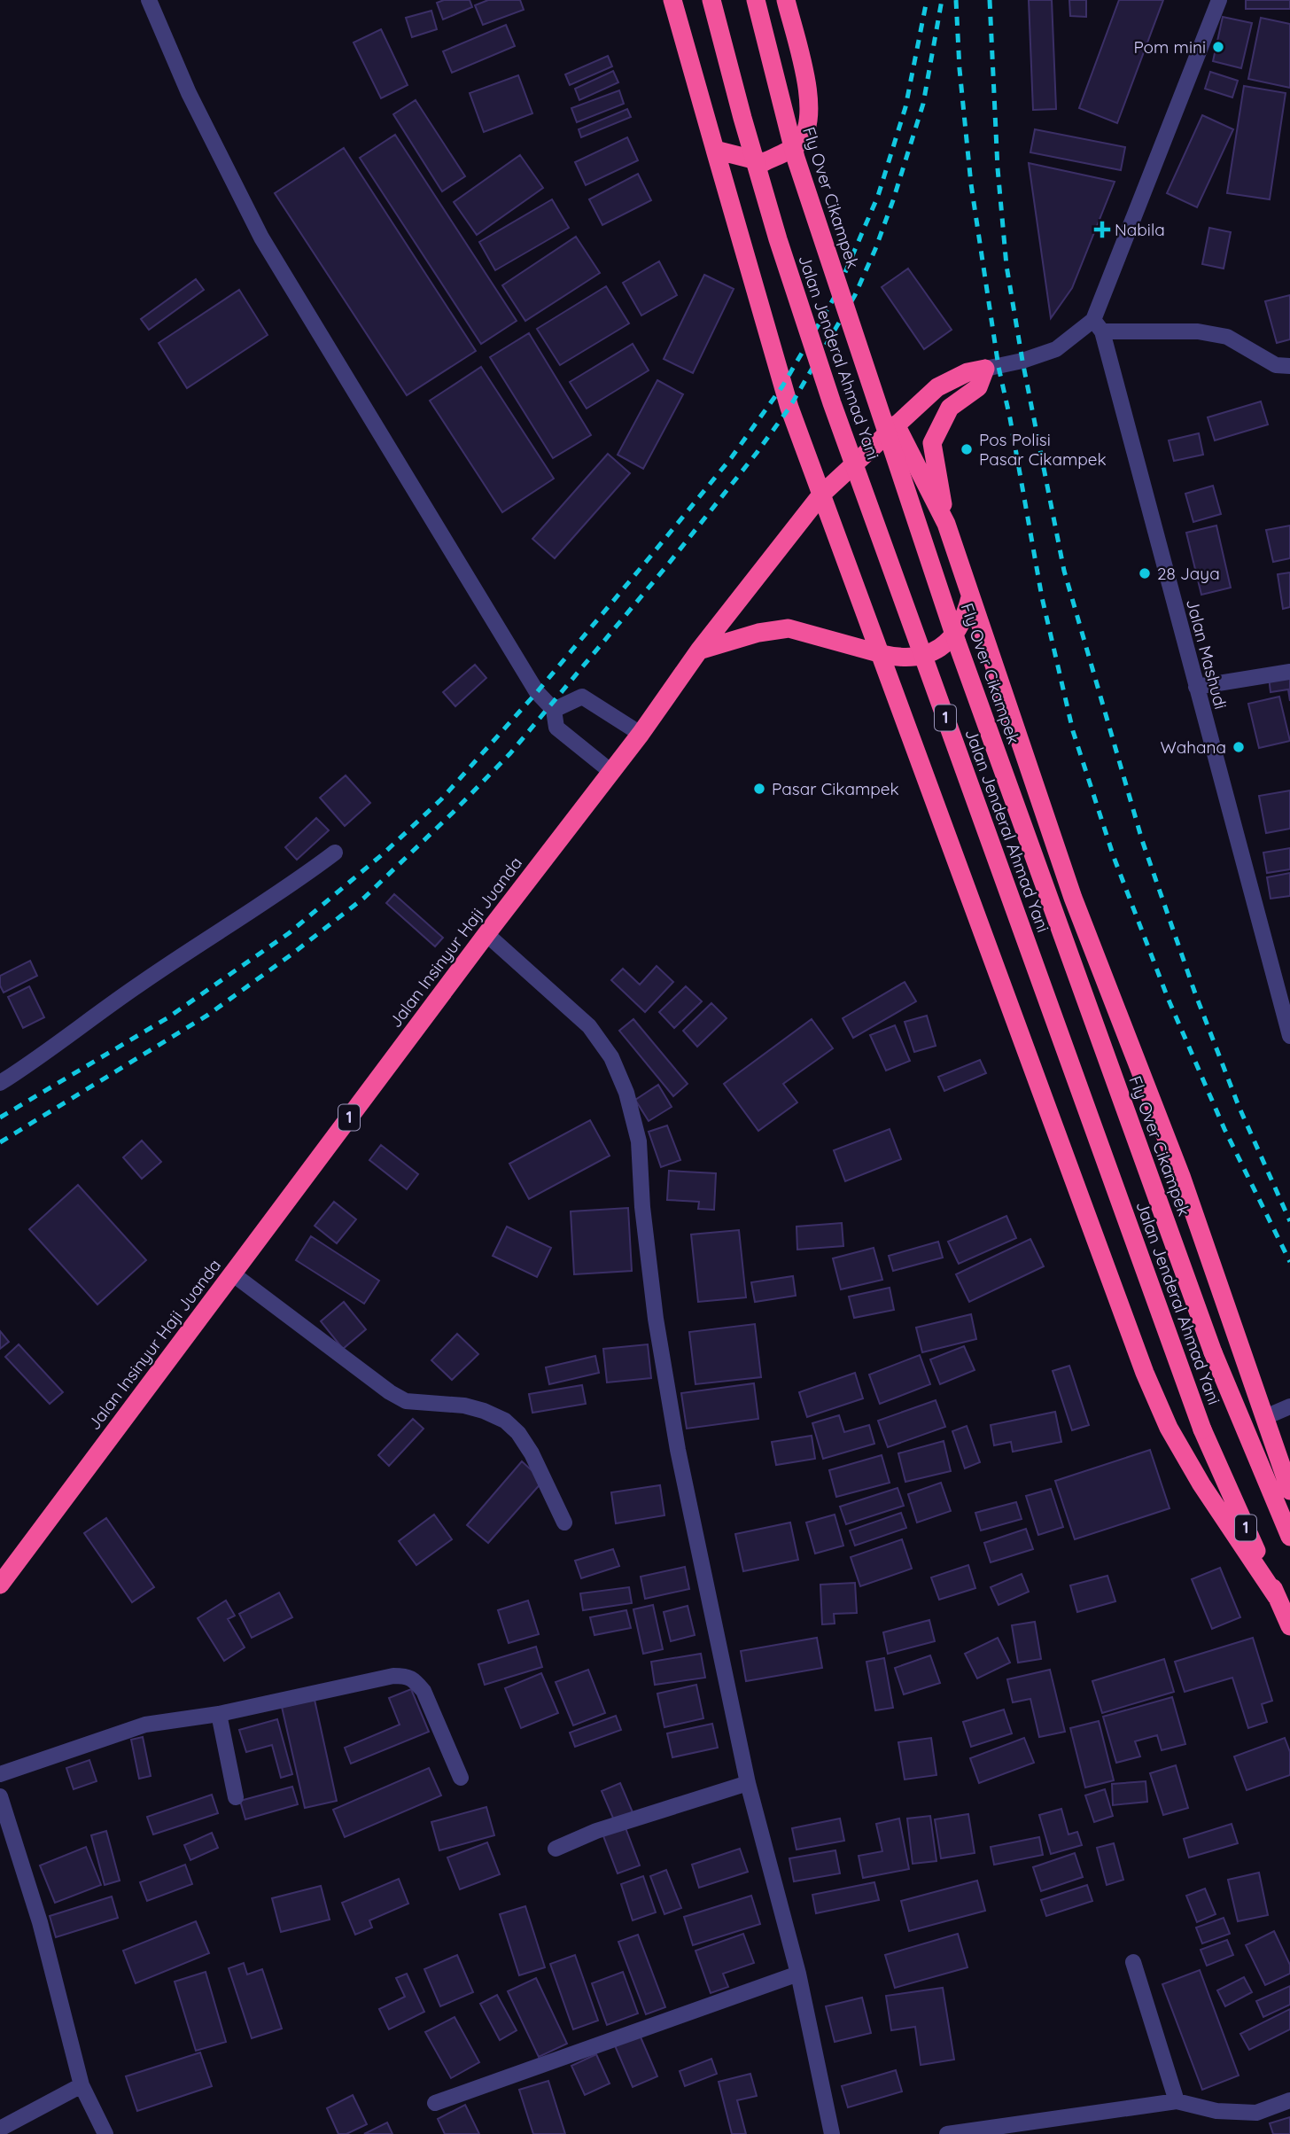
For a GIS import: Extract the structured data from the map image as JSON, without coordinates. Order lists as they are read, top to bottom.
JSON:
{
  "streets": {
    "highway": [
      "Fly Over Cikampek",
      "Jalan Jenderal Ahmad Yani",
      "1",
      "Jalan Insinyur Haji Juanda"
    ],
    "street": ["Jalan Mashudi"]
  },
  "places": {
    "other": [
      "Pom mini",
      "Pos Polisi Pasar Cikampek",
      "28 Jaya",
      "Wahana",
      "Pasar Cikampek"
    ],
    "health": ["Nabila"]
  }
}
